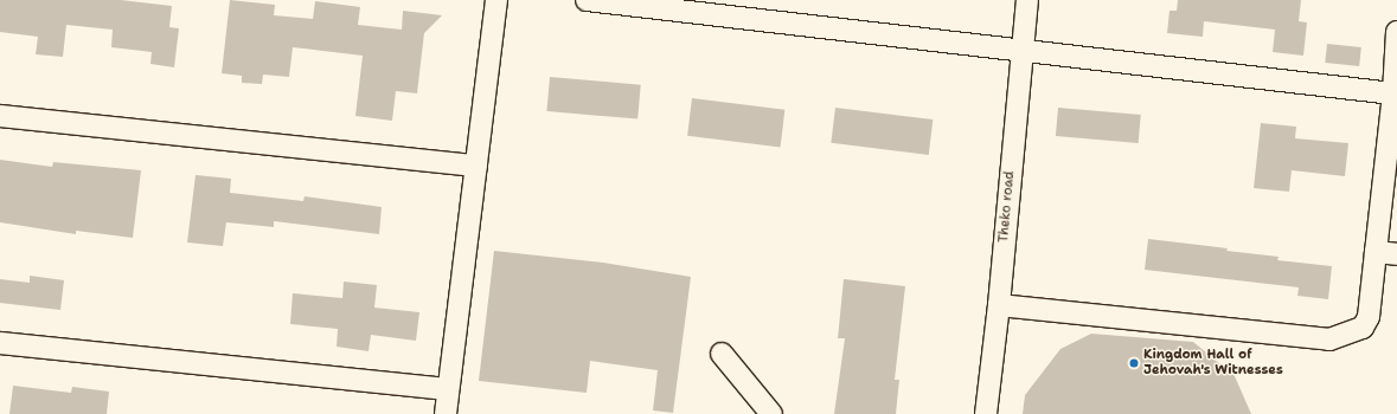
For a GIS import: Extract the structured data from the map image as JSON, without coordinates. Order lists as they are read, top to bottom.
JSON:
{
  "streets": {
    "street": ["Theko road"]
  },
  "places": ["Kingdom Hall of Jehovah's Witnesses"]
}
